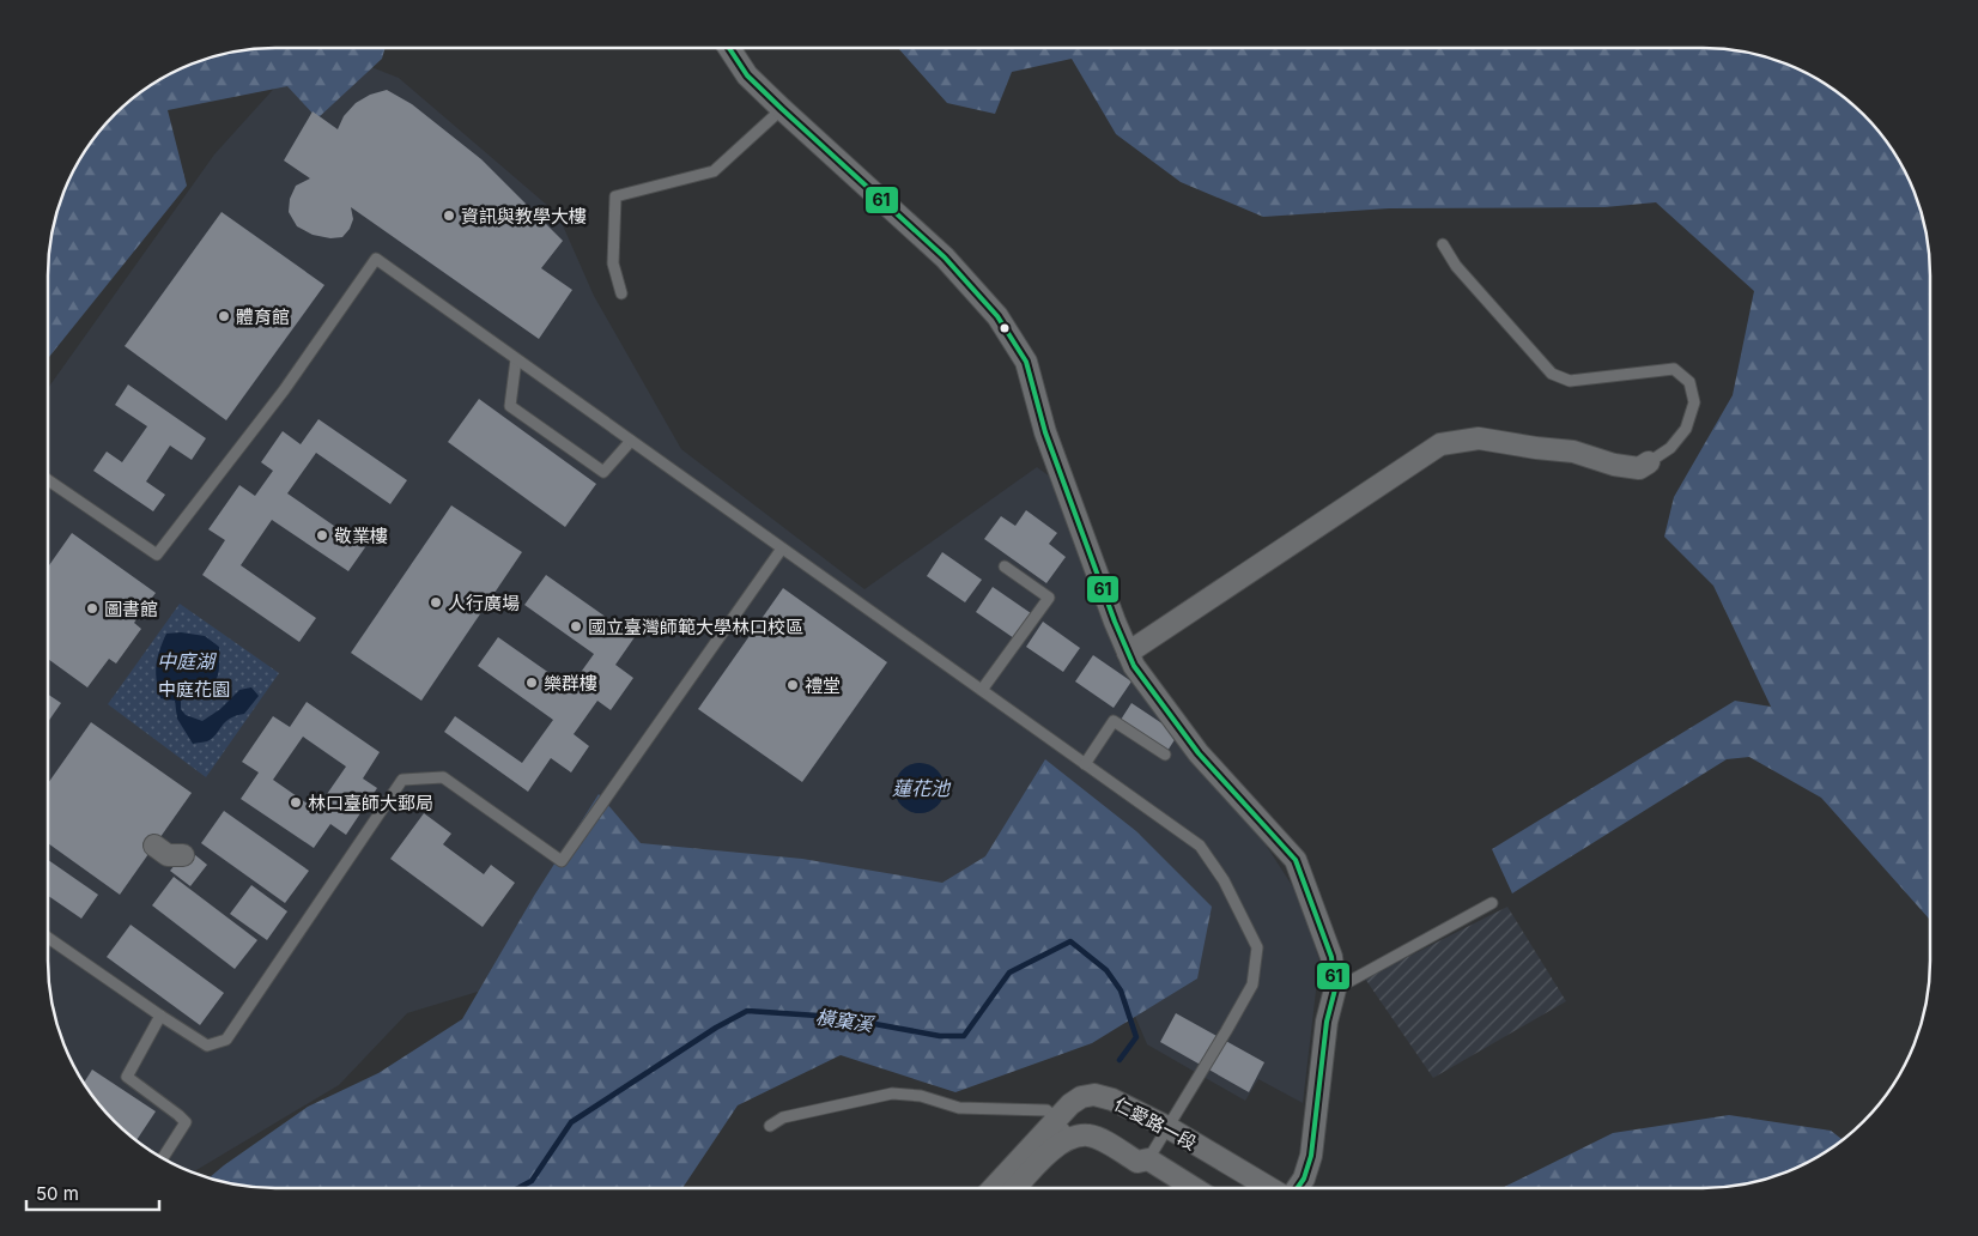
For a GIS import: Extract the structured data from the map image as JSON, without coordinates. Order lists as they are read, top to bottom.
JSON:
{
  "streets": {
    "street": ["仁愛路一段"]
  },
  "water": ["中庭湖", "蓮花池", "橫窠溪"],
  "parks": ["中庭花園"],
  "places": [
    "資訊與教學大樓",
    "體育館",
    "敬業樓",
    "人行廣場",
    "圖書館",
    "國立臺灣師範大學林口校區",
    "樂群樓",
    "禮堂",
    "林口臺師大郵局"
  ],
  "lines": ["transit line 61"],
  "scale_bar": "50 m"
}
